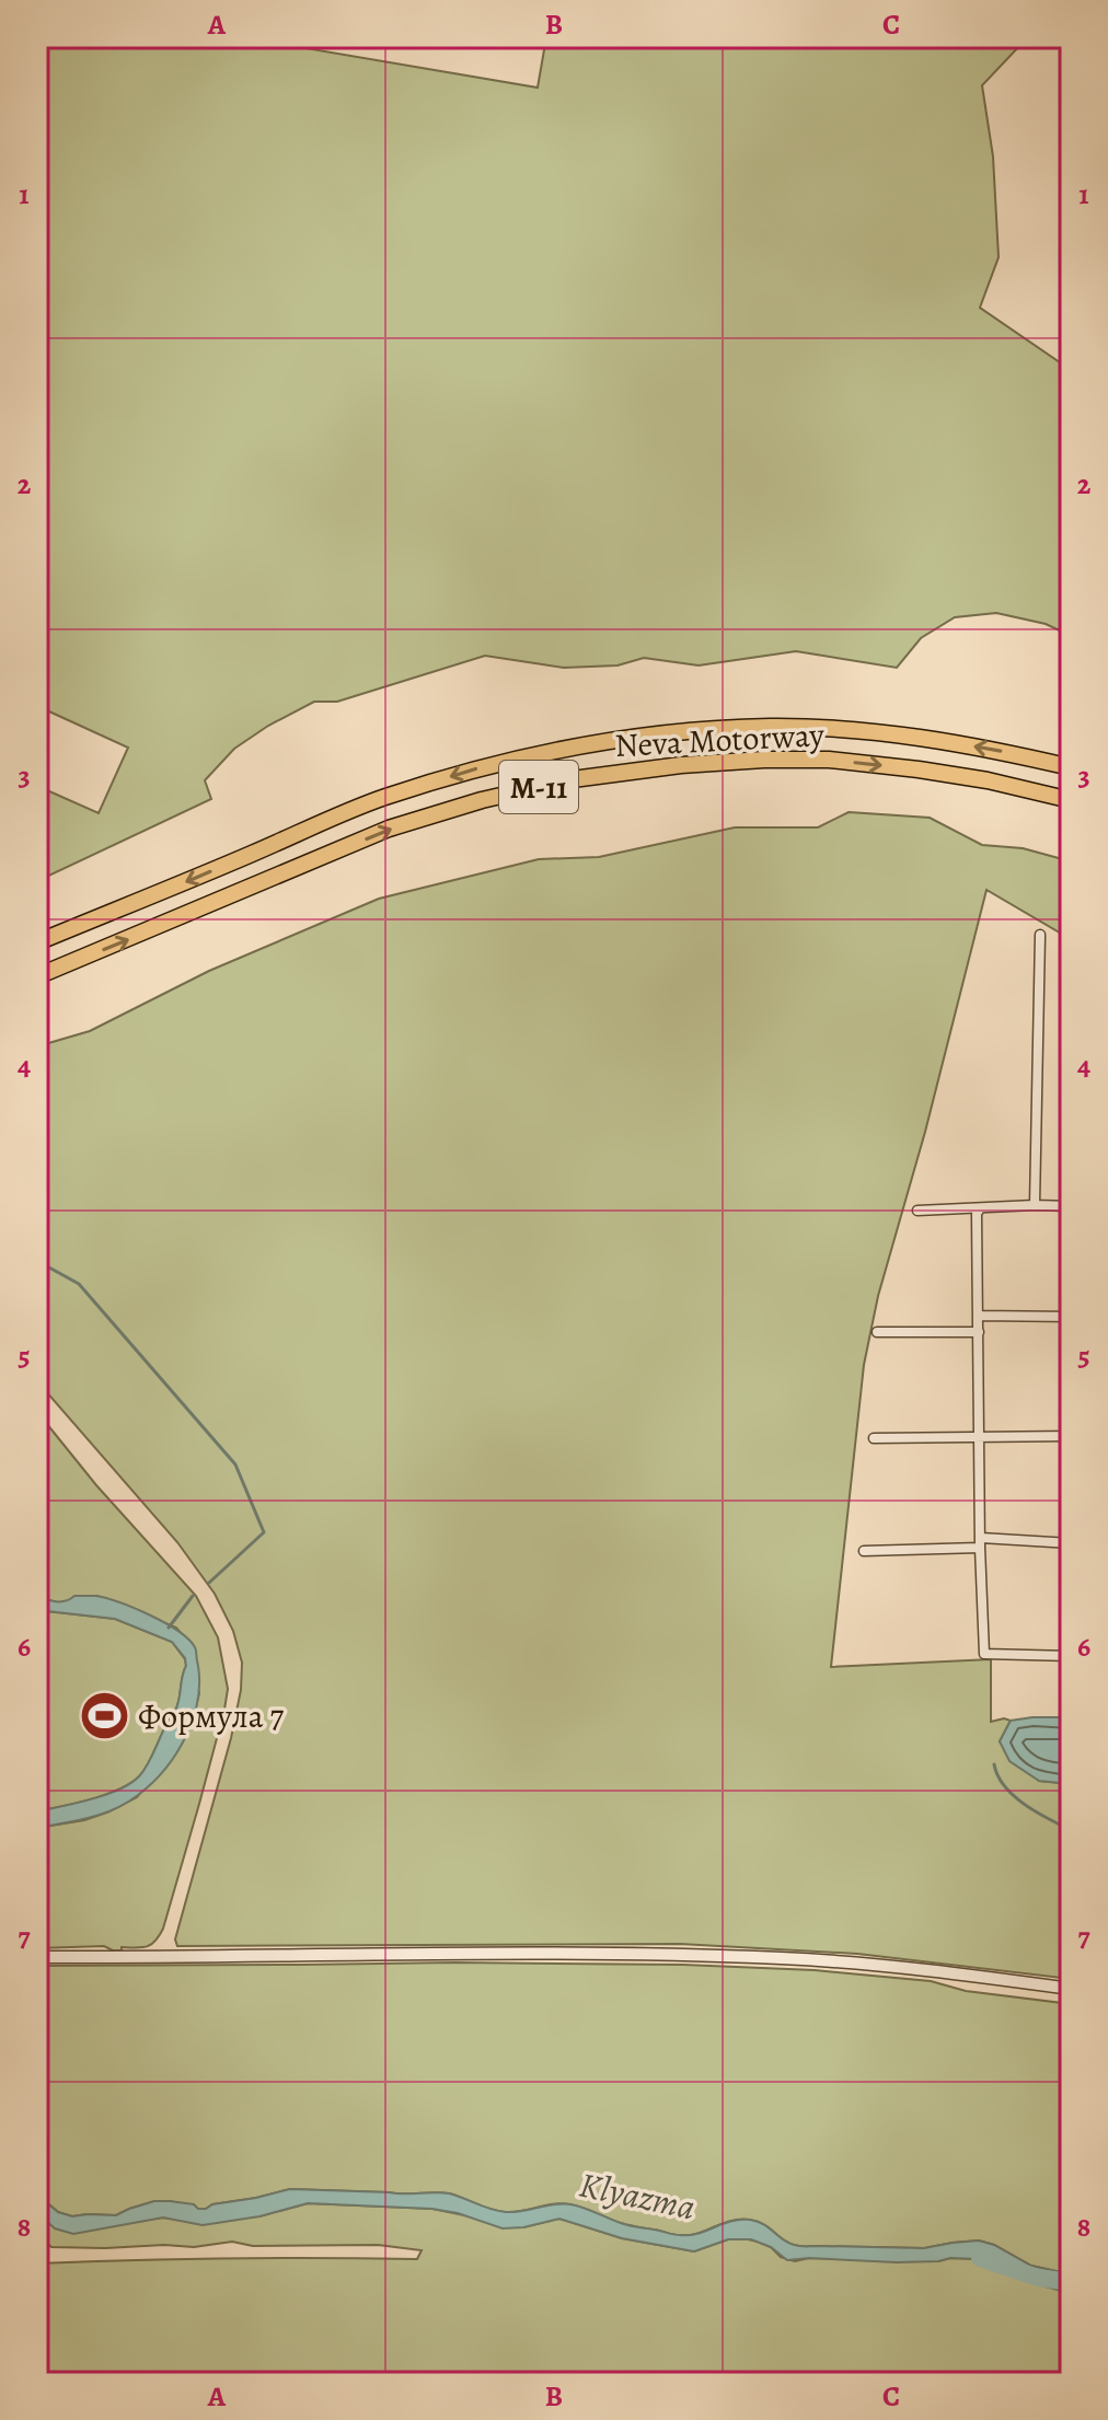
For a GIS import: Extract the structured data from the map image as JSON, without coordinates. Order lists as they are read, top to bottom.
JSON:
{
  "streets": {
    "highway": ["Neva Motorway", "М-11"]
  },
  "water": ["Klyazma"],
  "places": {
    "sports": ["Формула 7"]
  },
  "grid": {
    "columns": ["A", "B", "C"],
    "rows": [
      "1",
      "2",
      "3",
      "4",
      "5",
      "6",
      "7",
      "8"
    ]
  }
}
